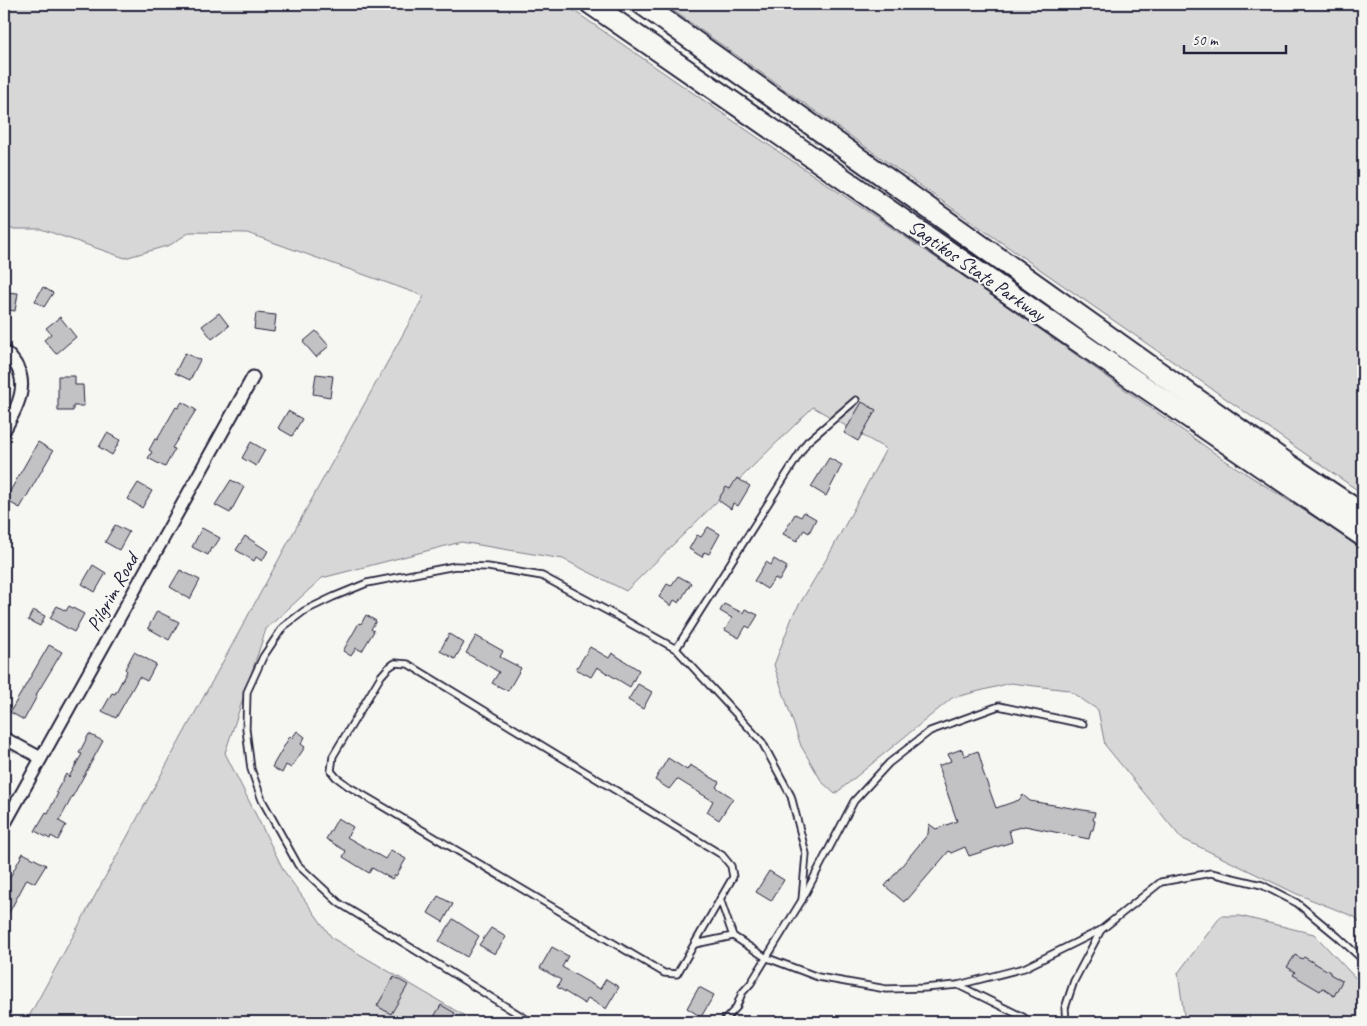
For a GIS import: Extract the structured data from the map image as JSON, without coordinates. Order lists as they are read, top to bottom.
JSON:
{
  "streets": {
    "highway": ["Sagtikos State Parkway"],
    "street": ["Pilgrim Road"]
  },
  "scale_bar": "50 m"
}
